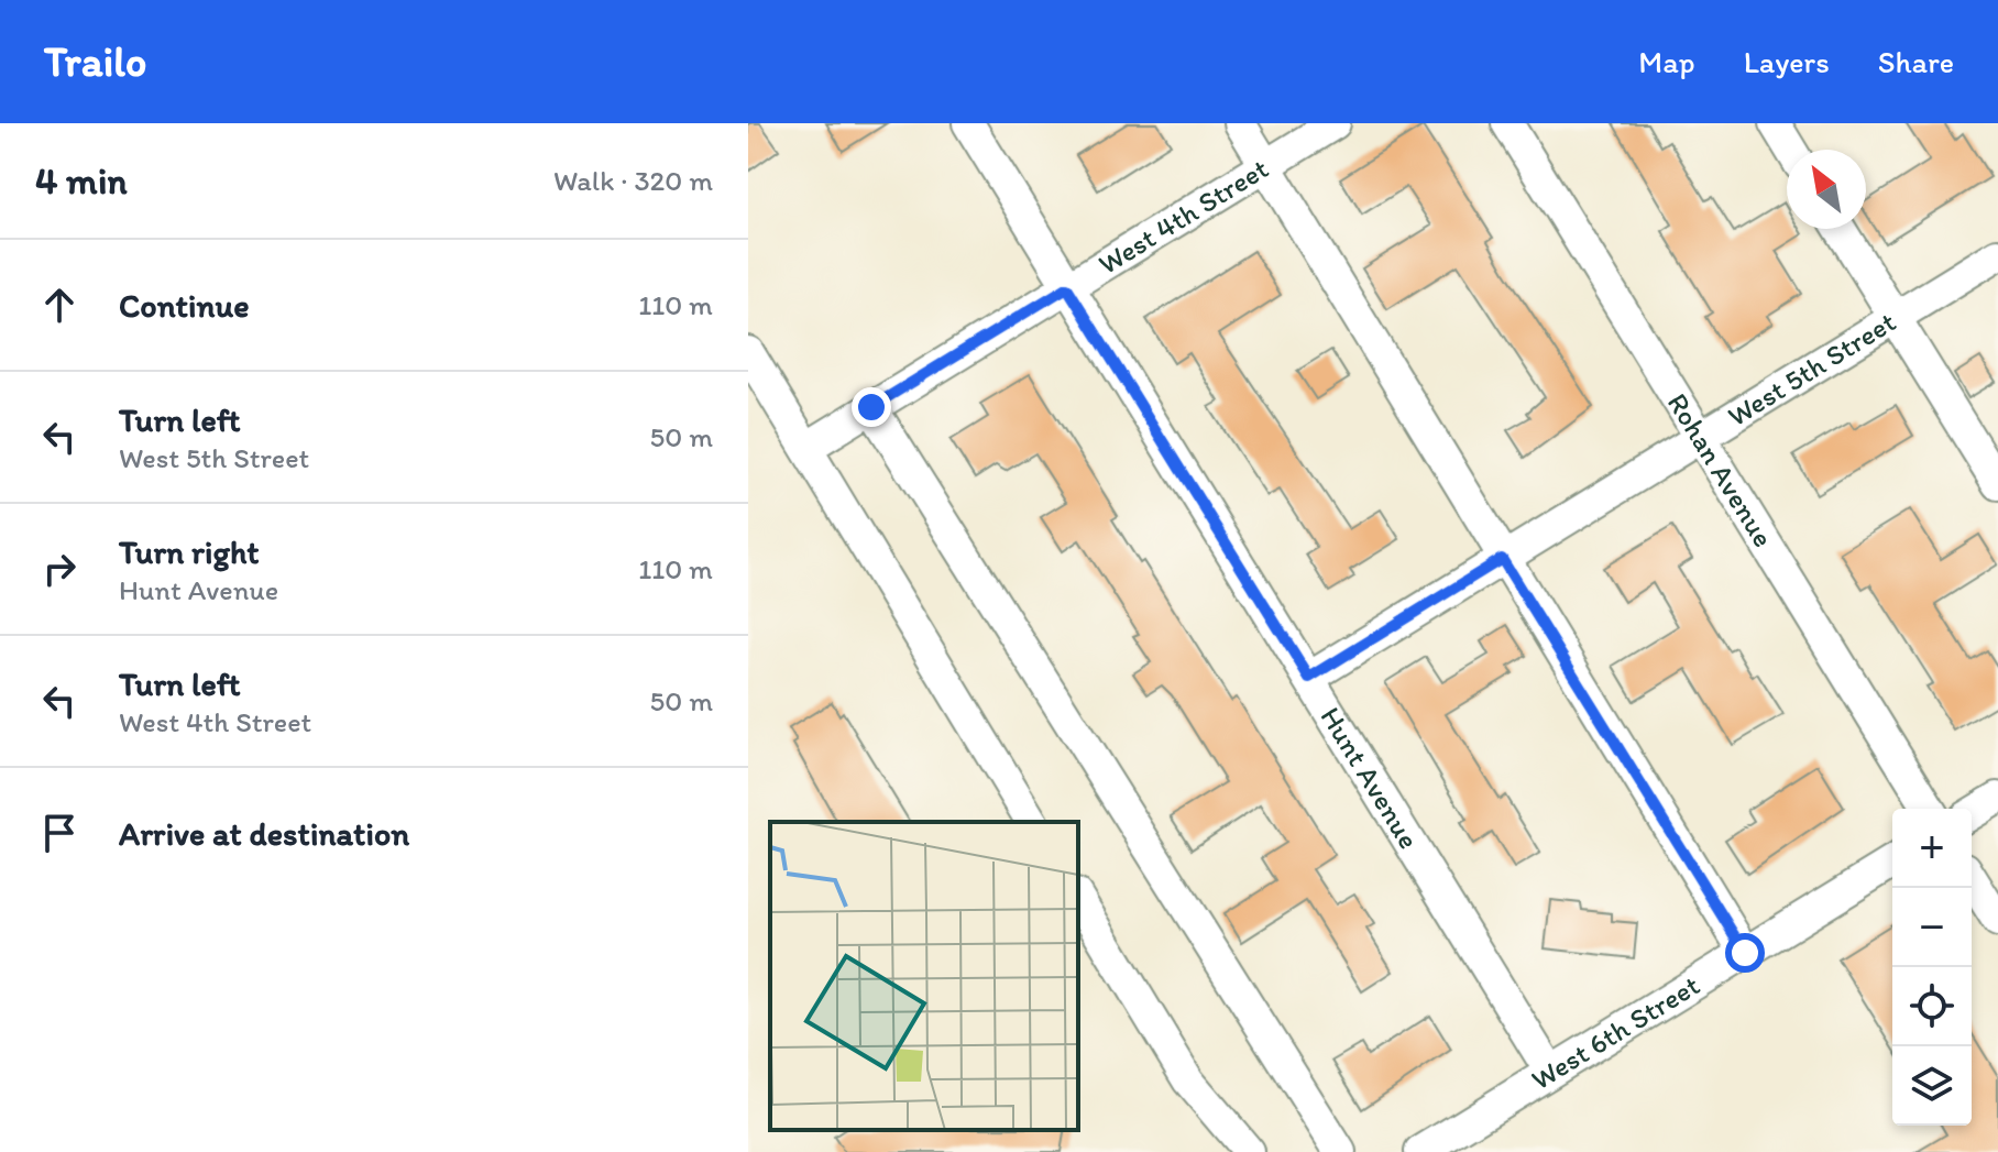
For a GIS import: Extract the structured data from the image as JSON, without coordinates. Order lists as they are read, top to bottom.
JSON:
{
  "streets": {
    "street": [
      "West 4th Street",
      "West 5th Street",
      "Rohan Avenue",
      "Hunt Avenue",
      "West 6th Street"
    ]
  },
  "crossings": [
    ["West 4th Street", "Hunt Avenue"],
    ["West 5th Street", "Rohan Avenue"],
    ["West 5th Street", "Hunt Avenue"],
    ["Hunt Avenue", "West 6th Street"]
  ],
  "north": "top left",
  "page": {
    "header": "Trailo",
    "nav": ["Map", "Layers", "Share"],
    "heading": ["4 min", "Walk · 320 m"],
    "list": [
      ["Continue", "110 m"],
      ["Turn left", "West 5th Street", "50 m"],
      ["Turn right", "Hunt Avenue", "110 m"],
      ["Turn left", "West 4th Street", "50 m"],
      "Arrive at destination"
    ],
    "map_buttons": ["+", "−"]
  }
}
